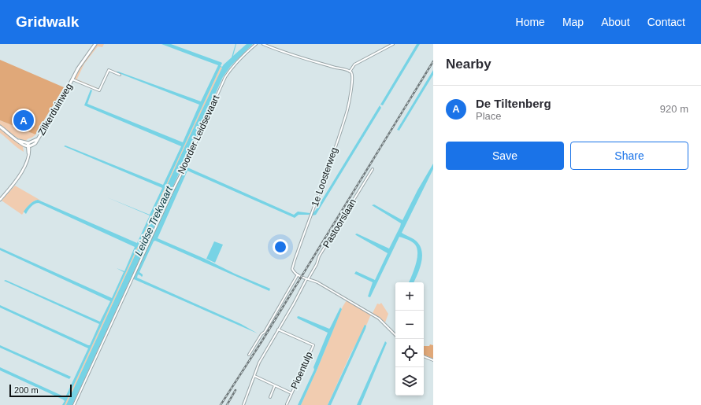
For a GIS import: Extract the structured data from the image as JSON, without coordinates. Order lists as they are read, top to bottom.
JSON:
{
  "streets": {
    "main road": ["Zilkerduinweg"],
    "street": [
      "Noorder Leidsevaart",
      "1e Loosterweg",
      "Pastoorslaan",
      "Pioentulp"
    ]
  },
  "water": ["Leidse Trekvaart"],
  "scale_bar": "200 m",
  "page": {
    "header": "Gridwalk",
    "nav": [
      "Home",
      "Map",
      "About",
      "Contact"
    ],
    "heading": "Nearby",
    "list": [
      {
        "mark": "A",
        "name": "De Tiltenberg",
        "note": "Place",
        "value": "920 m"
      }
    ],
    "pins": "A",
    "buttons": ["Save", "Share"],
    "map_buttons": ["+", "−"],
    "scale": "200 m"
  }
}
